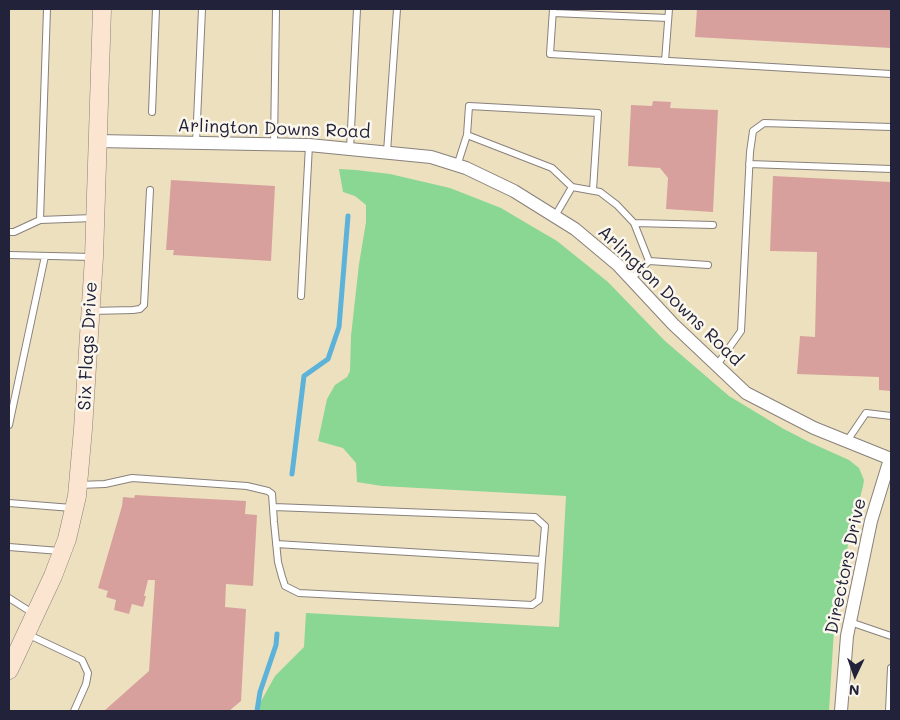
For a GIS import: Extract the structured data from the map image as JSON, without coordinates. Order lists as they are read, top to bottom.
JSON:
{
  "streets": {
    "street": ["Arlington Downs Road", "Six Flags Drive", "Directors Drive"]
  },
  "crossings": [
    ["Arlington Downs Road", "Six Flags Drive"],
    ["Arlington Downs Road", "Directors Drive"]
  ],
  "north": "bottom"
}
